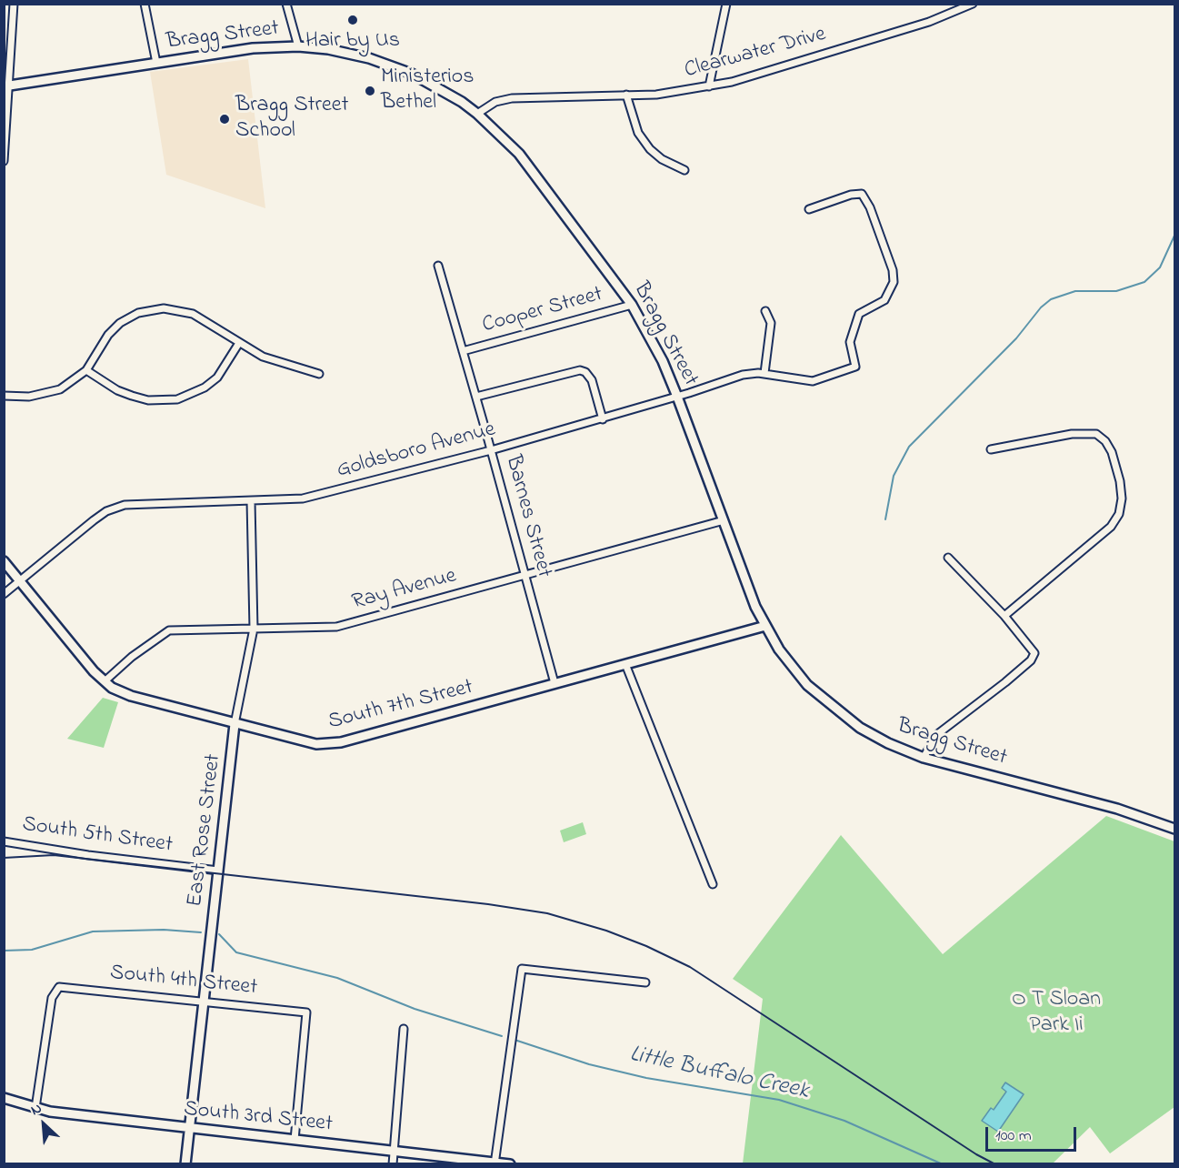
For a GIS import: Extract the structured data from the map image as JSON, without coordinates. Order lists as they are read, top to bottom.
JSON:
{
  "streets": {
    "street": [
      "Bragg Street",
      "Clearwater Drive",
      "Cooper Street",
      "Goldsboro Avenue",
      "Barnes Street",
      "Ray Avenue",
      "South 7th Street",
      "East Rose Street",
      "South 5th Street",
      "South 4th Street",
      "South 3rd Street"
    ]
  },
  "crossings": [
    ["Bragg Street", "Clearwater Drive"],
    ["Bragg Street", "Cooper Street"],
    ["Bragg Street", "Goldsboro Avenue"],
    ["Bragg Street", "Ray Avenue"],
    ["Bragg Street", "South 7th Street"],
    ["Cooper Street", "Barnes Street"],
    ["Goldsboro Avenue", "Barnes Street"],
    ["Goldsboro Avenue", "South 7th Street"],
    ["Goldsboro Avenue", "East Rose Street"],
    ["Barnes Street", "Ray Avenue"],
    ["Barnes Street", "South 7th Street"],
    ["Ray Avenue", "South 7th Street"],
    ["Ray Avenue", "East Rose Street"],
    ["South 7th Street", "East Rose Street"],
    ["East Rose Street", "South 5th Street"],
    ["East Rose Street", "South 4th Street"],
    ["East Rose Street", "South 3rd Street"],
    ["South 4th Street", "South 3rd Street"]
  ],
  "water": ["Little Buffalo Creek"],
  "parks": ["O T Sloan Park Ii"],
  "places": ["Hair by Us", "Ministerios Bethel", "Bragg Street School"],
  "scale_bar": "100 m",
  "north": "top left"
}
